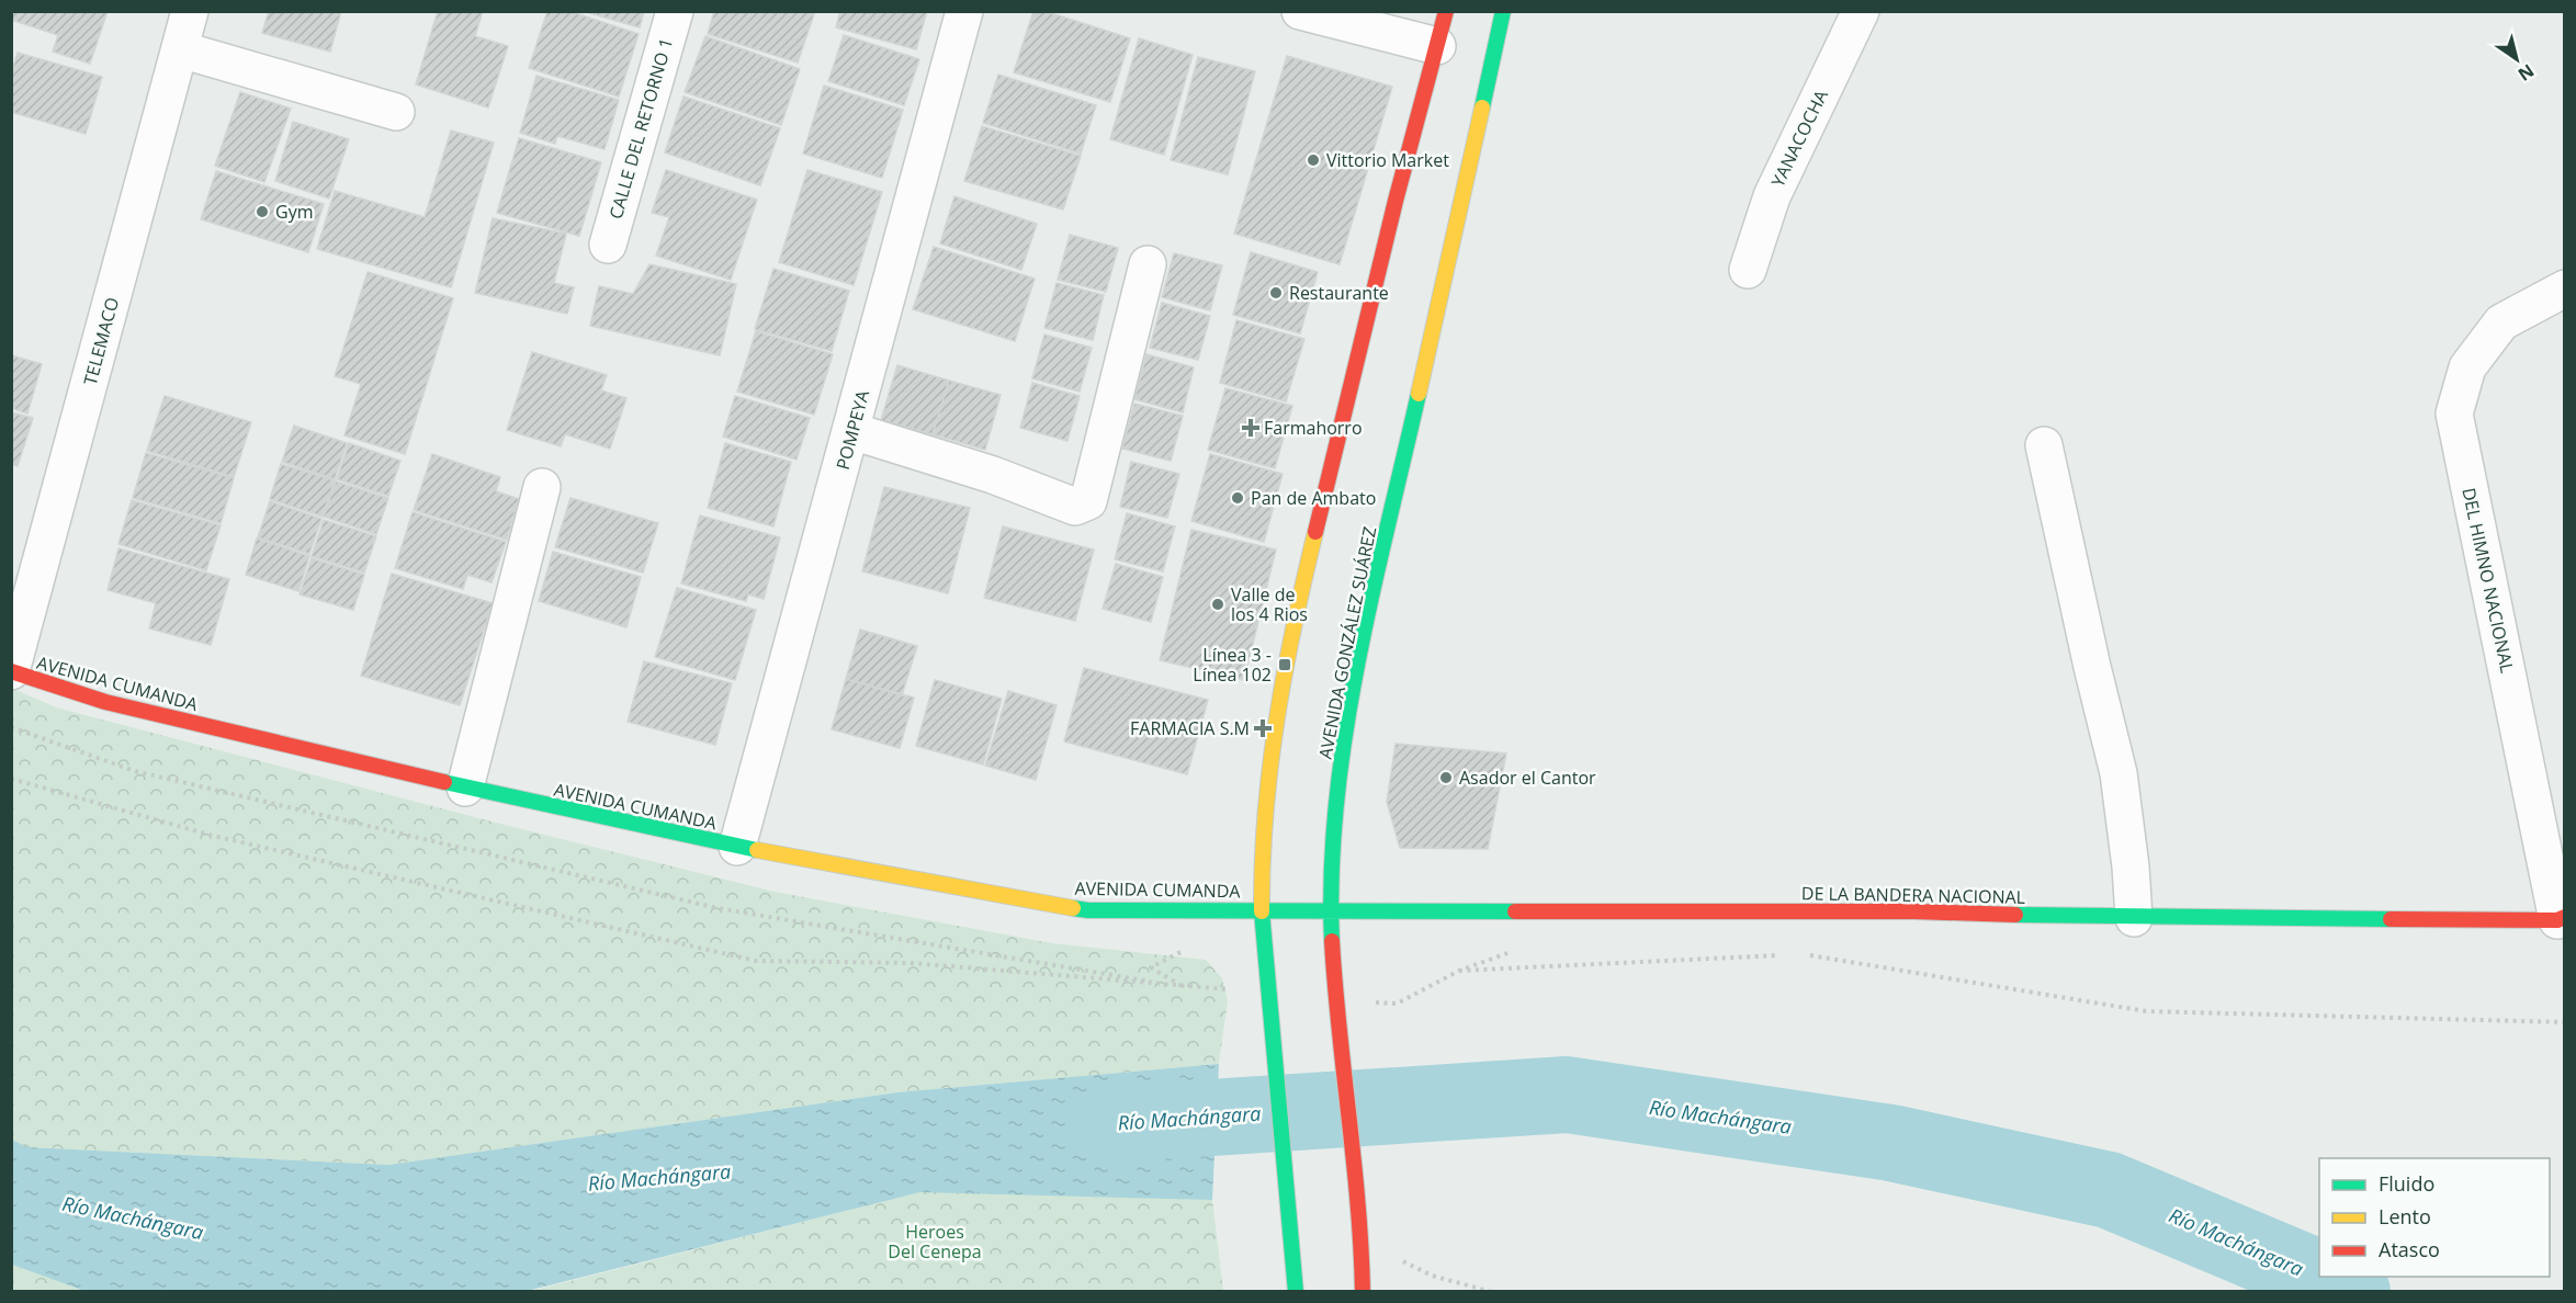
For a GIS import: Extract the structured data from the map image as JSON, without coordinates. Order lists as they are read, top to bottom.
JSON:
{
  "streets": {
    "main road": ["AVENIDA GONZÁLEZ SUÁREZ", "AVENIDA CUMANDA", "DE LA BANDERA NACIONAL"],
    "street": [
      "CALLE DEL RETORNO 1",
      "YANACOCHA",
      "TELEMACO",
      "POMPEYA",
      "DEL HIMNO NACIONAL"
    ]
  },
  "crossings": [
    ["TELEMACO", "AVENIDA CUMANDA"],
    ["POMPEYA", "AVENIDA CUMANDA"],
    ["DEL HIMNO NACIONAL", "DE LA BANDERA NACIONAL"],
    ["AVENIDA GONZÁLEZ SUÁREZ", "DE LA BANDERA NACIONAL"],
    ["AVENIDA CUMANDA", "DE LA BANDERA NACIONAL"]
  ],
  "water": ["Río Machángara"],
  "parks": ["Heroes Del Cenepa"],
  "places": {
    "other": [
      "Vittorio Market",
      "Gym",
      "Restaurante",
      "Pan de Ambato",
      "Valle de los 4 Rios",
      "Asador el Cantor"
    ],
    "health": ["Farmahorro", "FARMACIA S.M"],
    "transit": ["Línea 3 - Línea 102"]
  },
  "legend": ["Fluido", "Lento", "Atasco"],
  "north": "bottom right"
}
